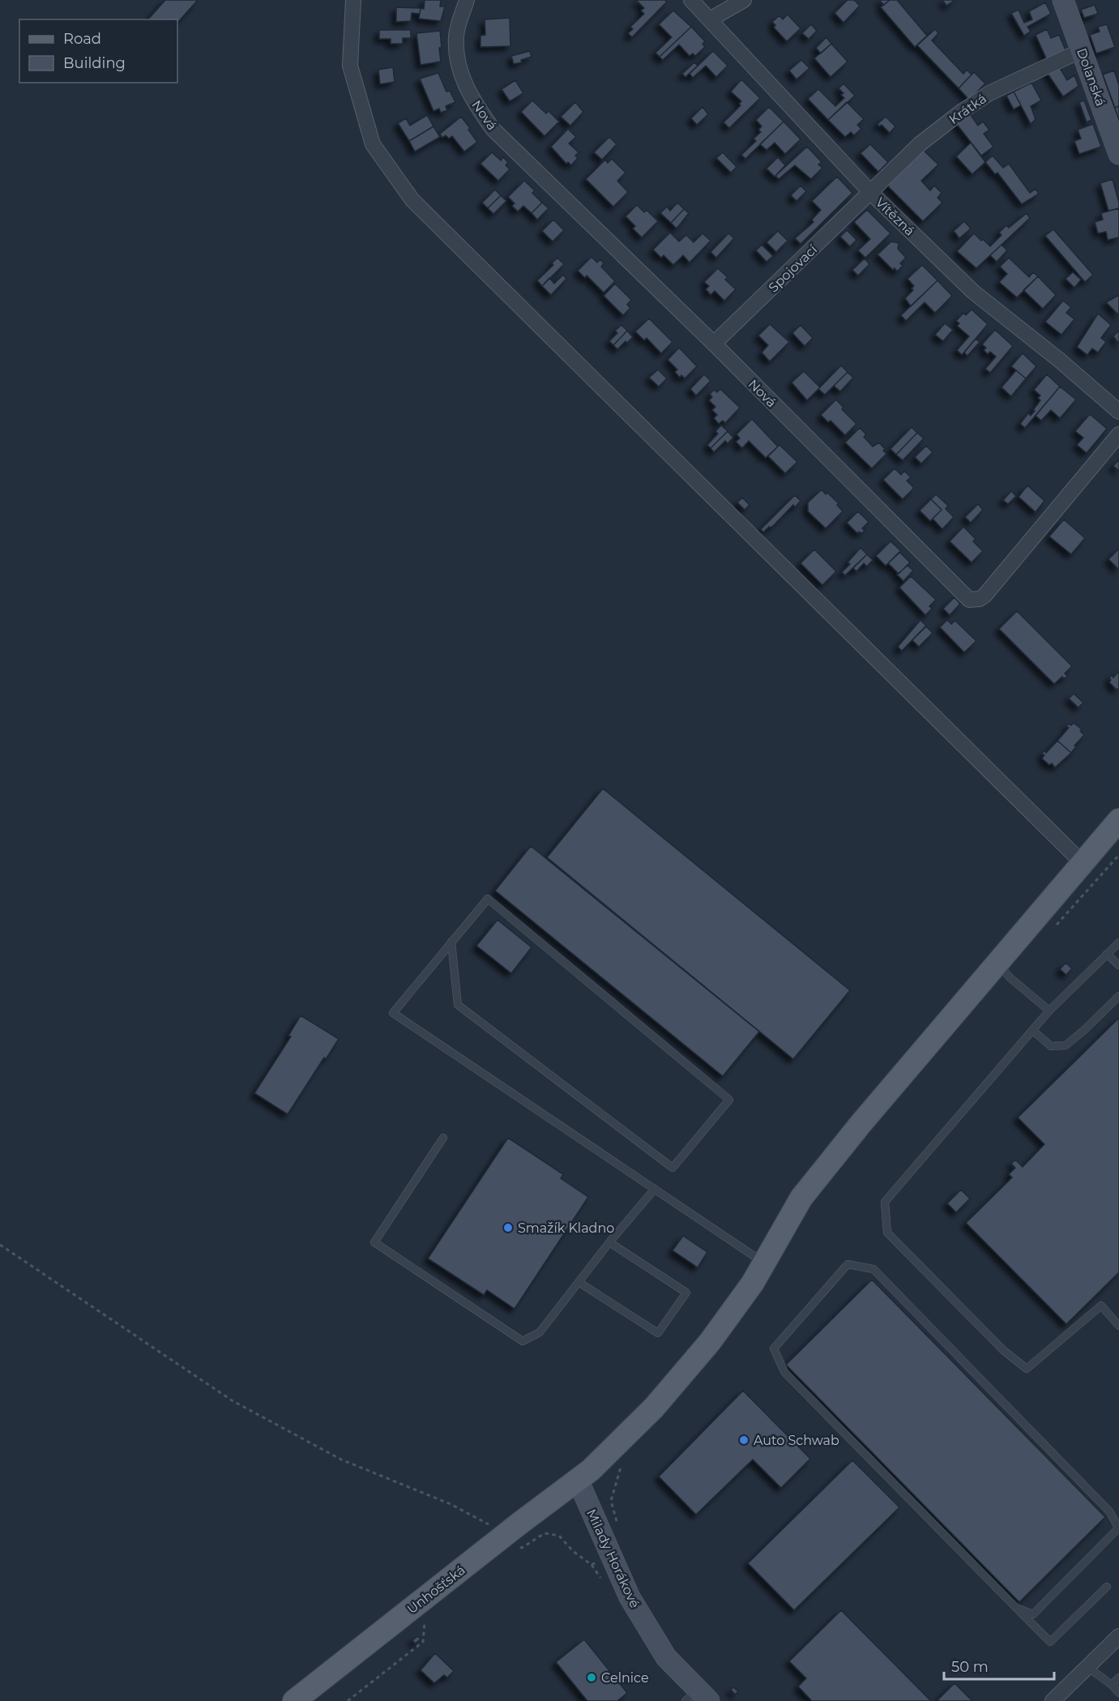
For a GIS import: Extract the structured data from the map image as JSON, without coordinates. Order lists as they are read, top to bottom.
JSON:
{
  "streets": {
    "main road": ["Unhošťská"],
    "street": [
      "Dolanská",
      "Krátká",
      "Nová",
      "Vítězná",
      "Spojovací",
      "Milady Horákové"
    ]
  },
  "crossings": [
    ["Dolanská", "Krátká"],
    ["Krátká", "Vítězná"],
    ["Krátká", "Spojovací"],
    ["Nová", "Spojovací"],
    ["Vítězná", "Spojovací"],
    ["Milady Horákové", "Unhošťská"]
  ],
  "places": ["Smažík Kladno", "Auto Schwab", "Celnice"],
  "legend": ["Road", "Building"],
  "scale_bar": "50 m"
}
